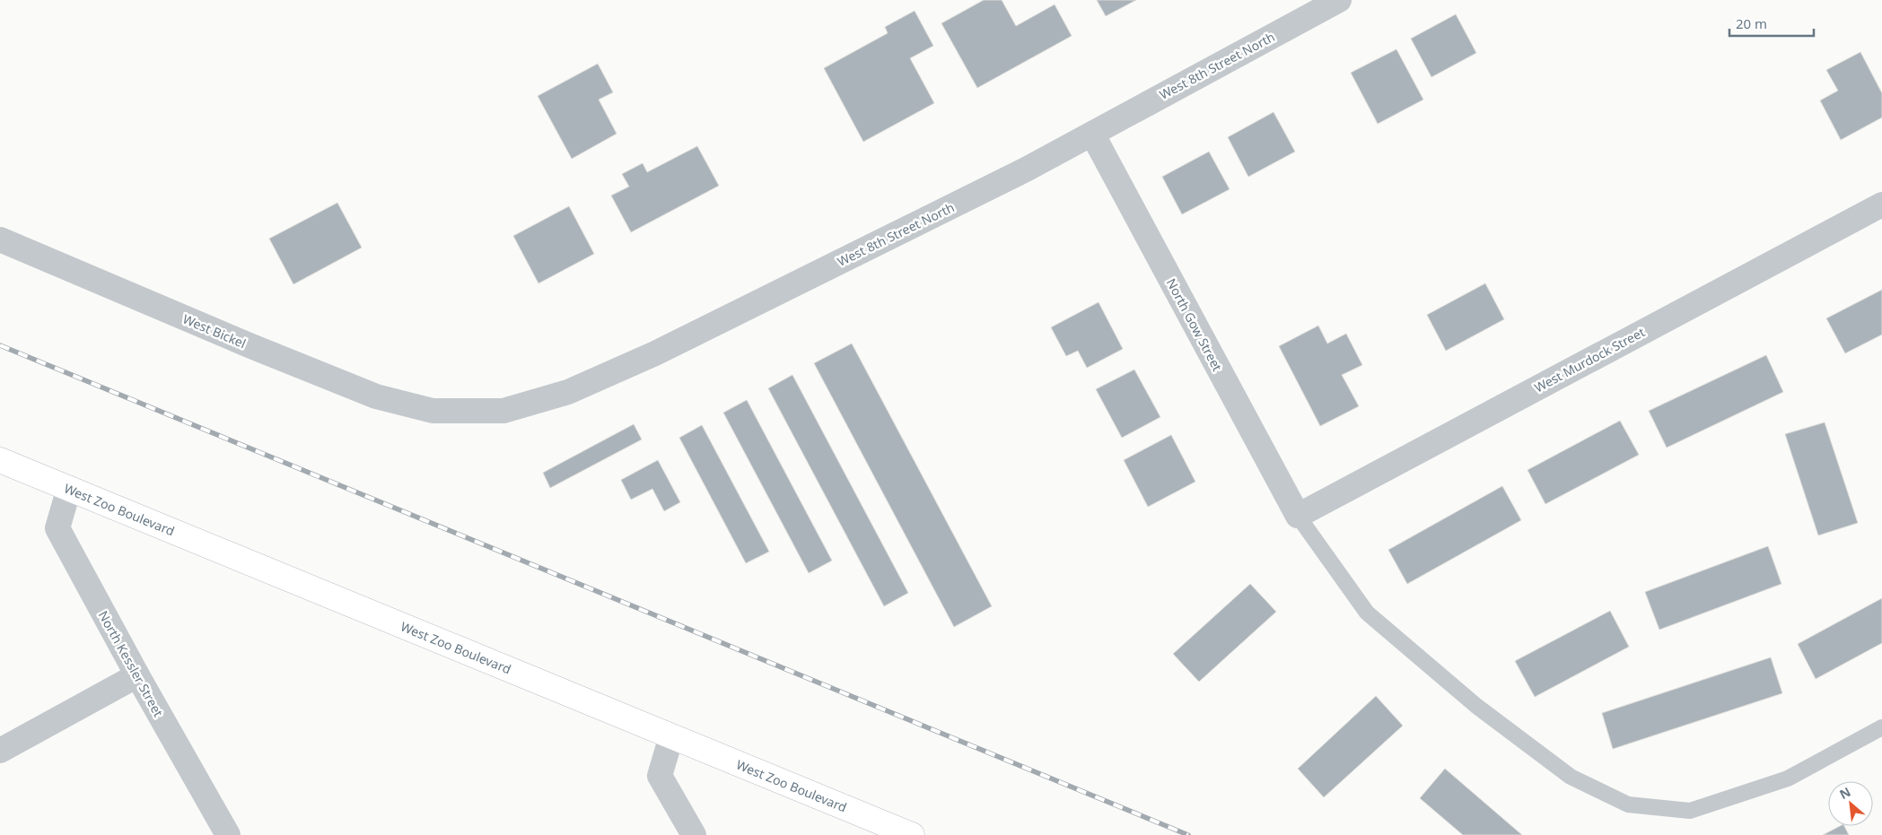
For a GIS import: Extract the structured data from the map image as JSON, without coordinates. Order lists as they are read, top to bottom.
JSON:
{
  "streets": {
    "main road": ["West Zoo Boulevard"],
    "street": [
      "West 8th Street North",
      "North Gow Street",
      "West Bickel",
      "West Murdock Street",
      "North Kessler Street"
    ]
  },
  "crossings": [
    ["West 8th Street North", "North Gow Street"],
    ["West 8th Street North", "West Bickel"],
    ["North Gow Street", "West Murdock Street"],
    ["West Zoo Boulevard", "North Kessler Street"]
  ],
  "scale_bar": "20 m",
  "north": "top left"
}
